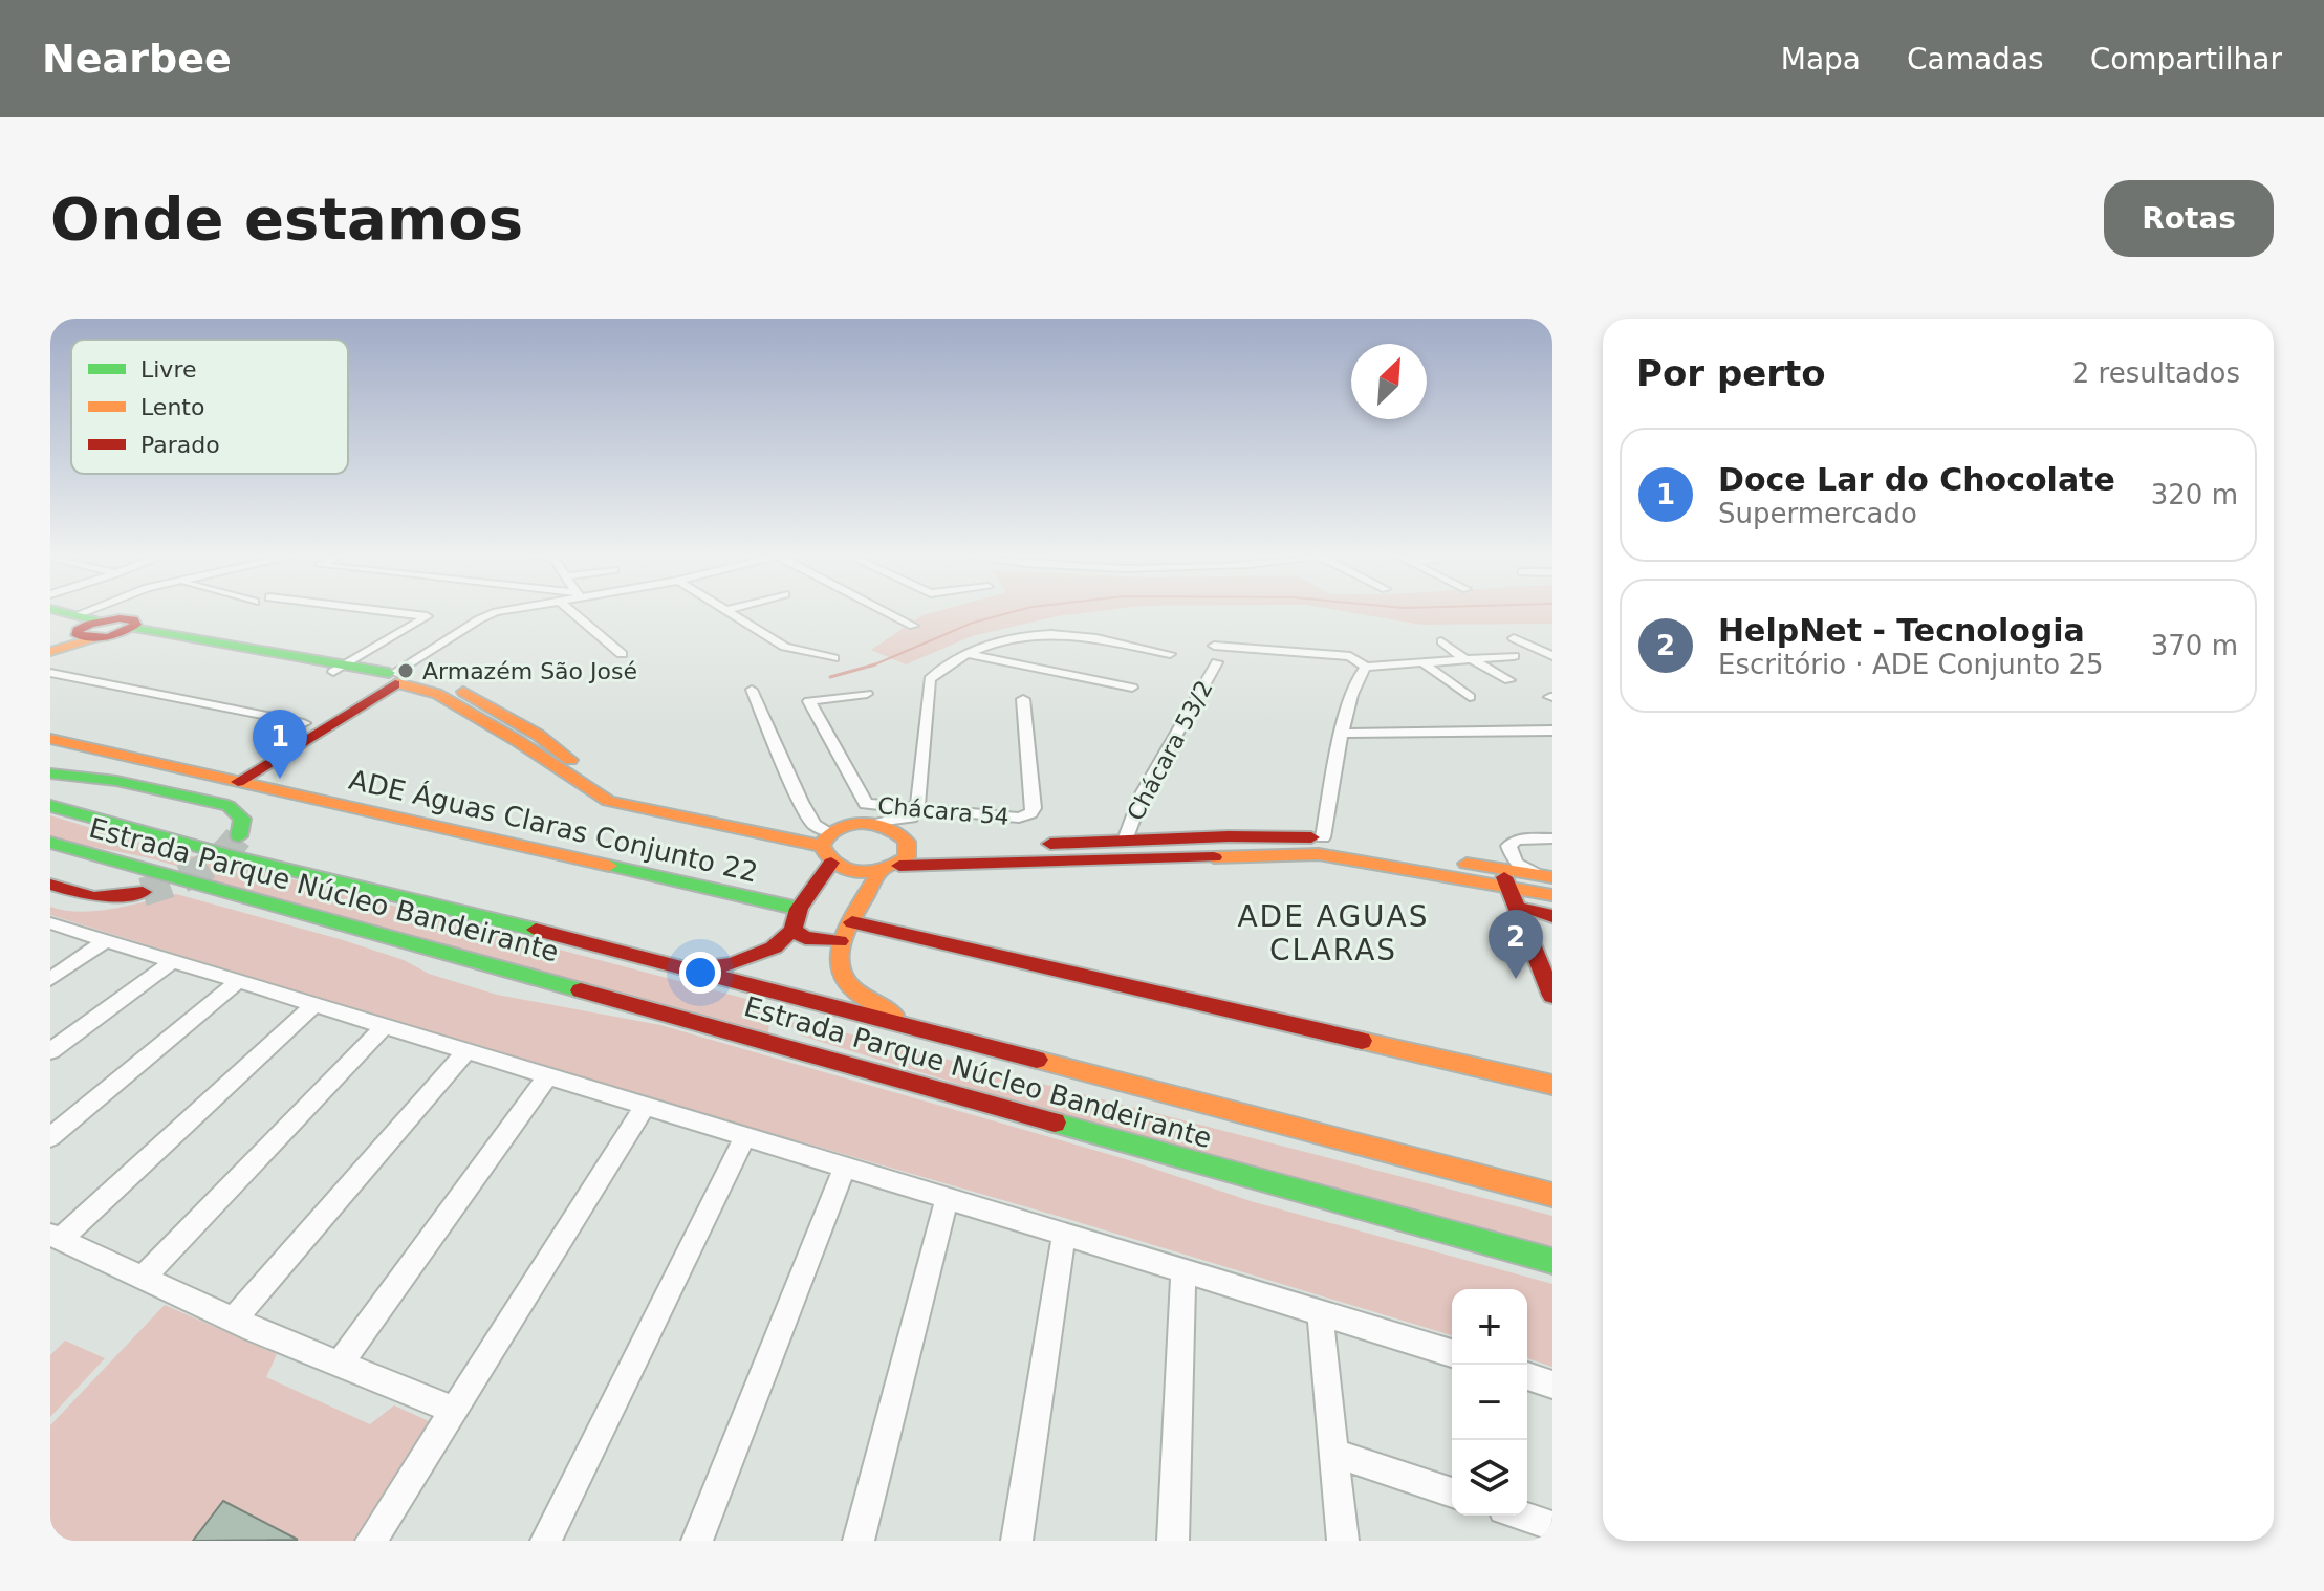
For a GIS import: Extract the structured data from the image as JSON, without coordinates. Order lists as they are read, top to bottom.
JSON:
{
  "streets": {
    "main road": ["ADE Águas Claras Conjunto 22", "Estrada Parque Núcleo Bandeirante"],
    "street": ["Chácara 53/2", "Chácara 54"]
  },
  "districts": ["ADE AGUAS CLARAS"],
  "places": ["Armazém São José"],
  "legend": ["Livre", "Lento", "Parado"],
  "north": "top right",
  "page": {
    "header": "Nearbee",
    "nav": ["Mapa", "Camadas", "Compartilhar"],
    "buttons": "Rotas",
    "title": "Onde estamos",
    "heading": ["Por perto", "2 resultados"],
    "list": [
      {
        "mark": "1",
        "name": "Doce Lar do Chocolate",
        "note": "Supermercado",
        "value": "320 m"
      },
      {
        "mark": "2",
        "name": "HelpNet - Tecnologia",
        "note": "Escritório · ADE Conjunto 25",
        "value": "370 m"
      }
    ],
    "pins": ["1", "2"],
    "map_buttons": ["+", "−"]
  }
}
